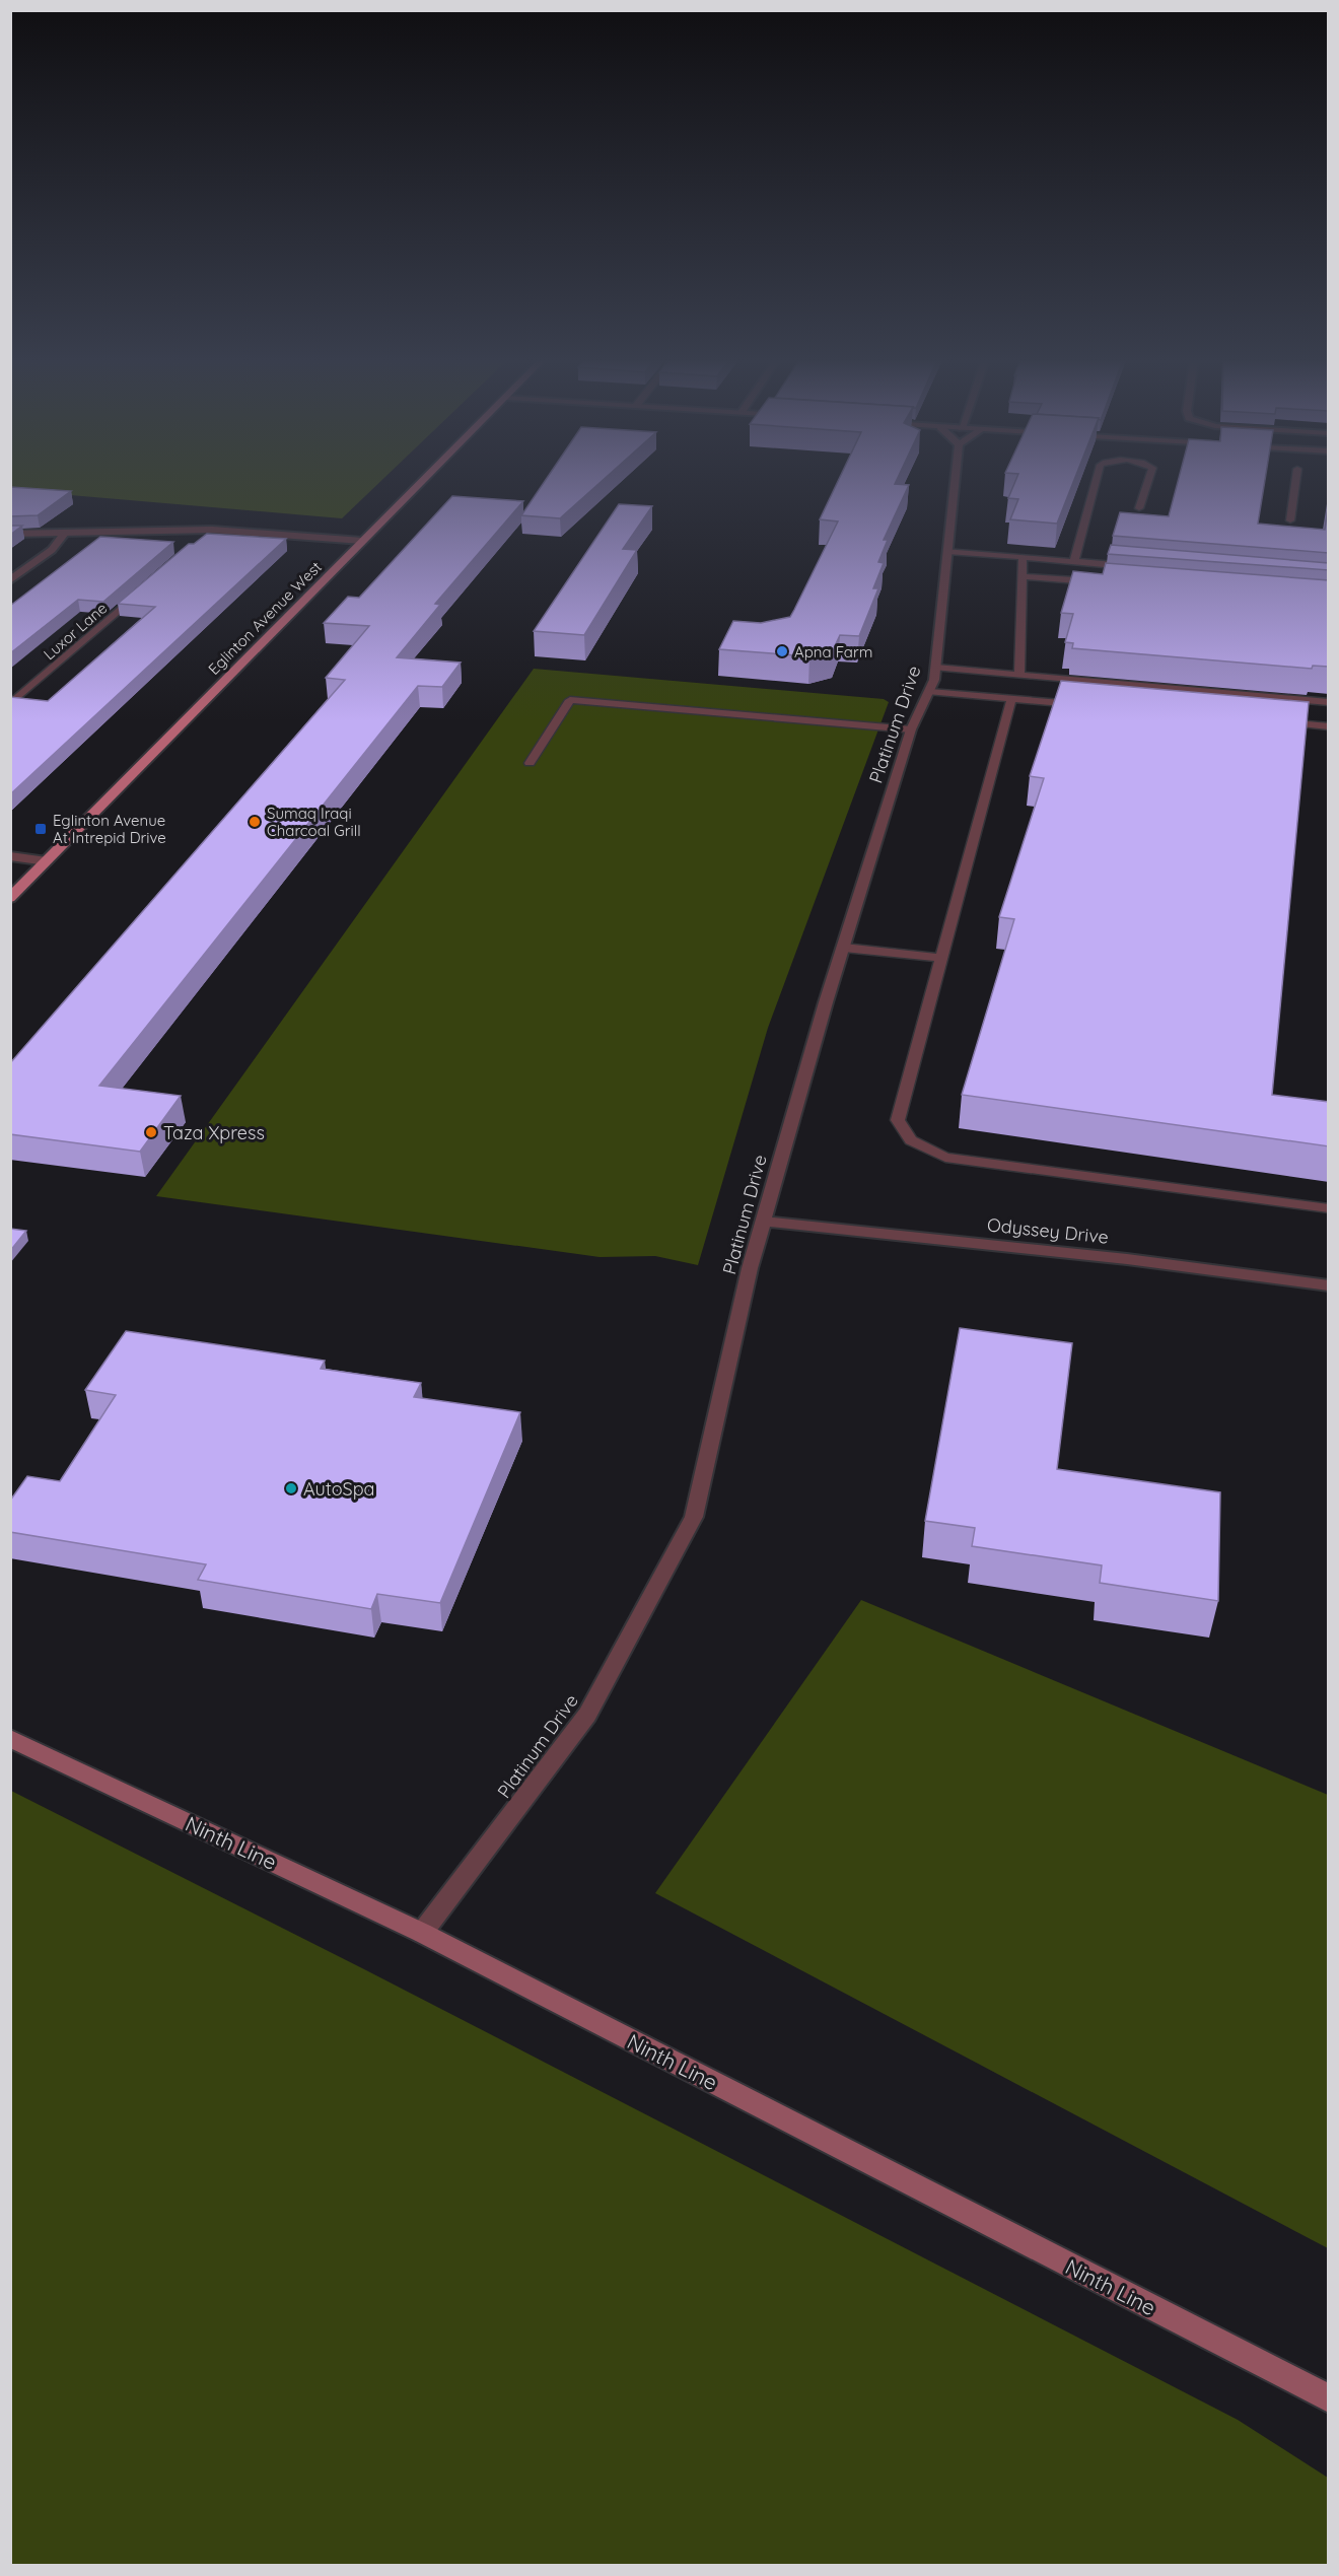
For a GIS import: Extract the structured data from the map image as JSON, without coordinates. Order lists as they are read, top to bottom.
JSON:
{
  "streets": {
    "main road": ["Eglinton Avenue West", "Ninth Line"],
    "street": ["Platinum Drive", "Odyssey Drive"],
    "lane": ["Luxor Lane"]
  },
  "crossings": [
    ["Platinum Drive", "Odyssey Drive"],
    ["Platinum Drive", "Ninth Line"]
  ],
  "places": {
    "other": [
      "Apna Farm",
      "Sumaq Iraqi Charcoal Grill",
      "Taza Xpress",
      "AutoSpa"
    ],
    "transit": ["Eglinton Avenue At Intrepid Drive"]
  }
}
